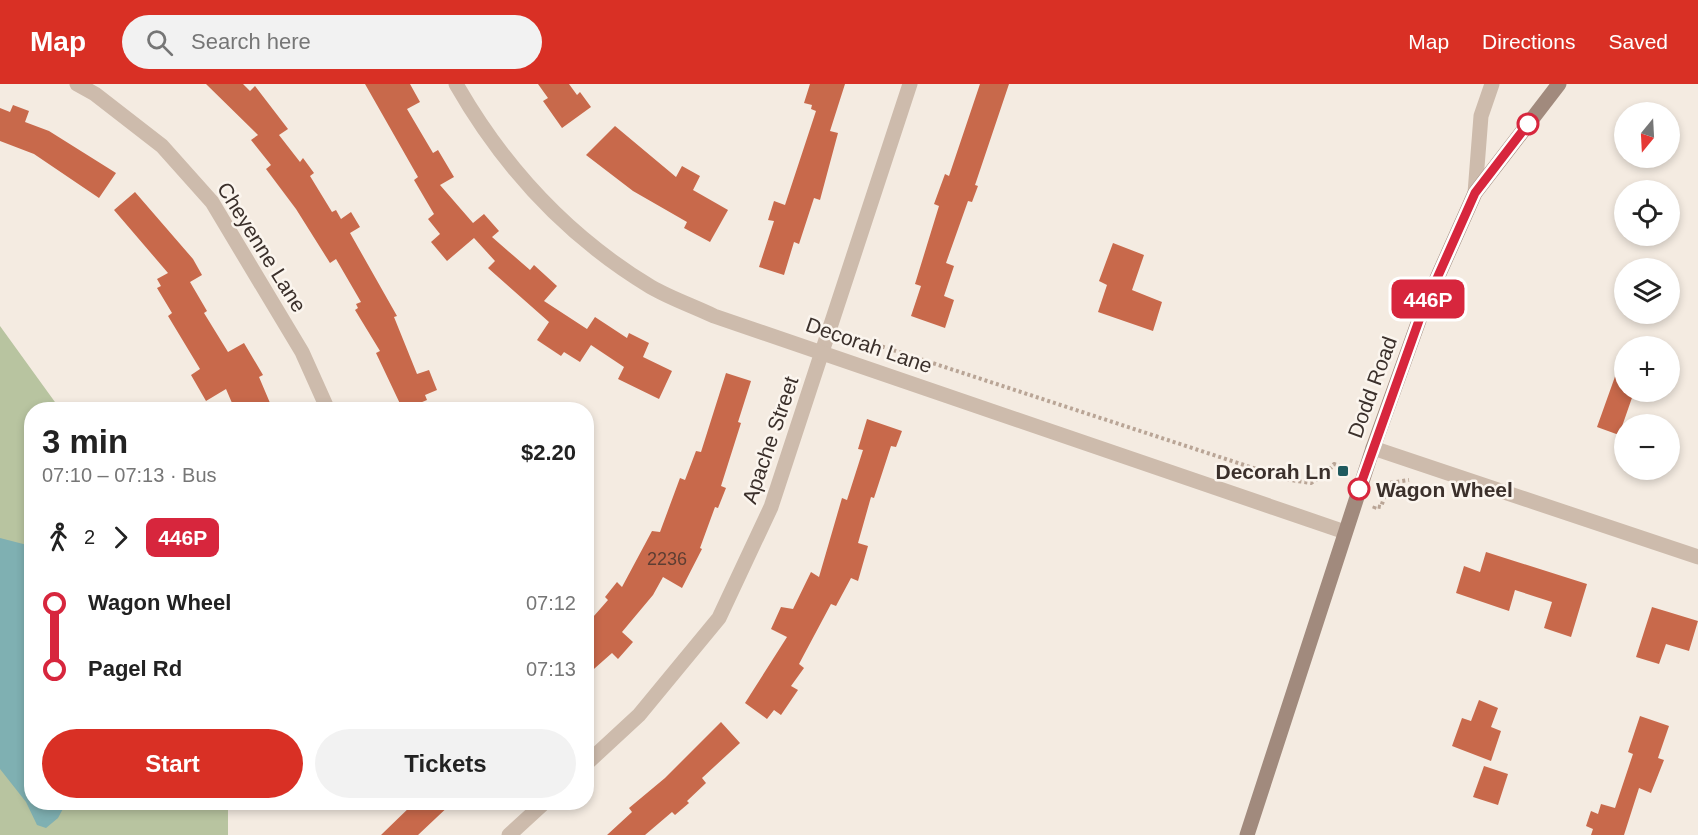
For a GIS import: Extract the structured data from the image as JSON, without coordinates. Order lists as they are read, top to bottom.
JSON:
{
  "streets": {
    "main road": ["Dodd Road"],
    "street": ["Cheyenne Lane", "Decorah Lane", "Apache Street"]
  },
  "crossings": [
    ["Decorah Lane", "Dodd Road"],
    ["Decorah Lane", "Apache Street"]
  ],
  "places": {
    "transit": ["Decorah Ln"],
    "other": ["Wagon Wheel"]
  },
  "lines": ["bus line 446P"],
  "house_numbers": ["2236"],
  "north": "bottom",
  "page": {
    "header": "Map",
    "search": "Search here",
    "nav": ["Map", "Directions", "Saved"],
    "on_map": "446P",
    "map_buttons": ["+", "−"],
    "heading": ["3 min", "07:10 – 07:13 · Bus", "$2.20"],
    "legs": ["2", "446P"],
    "list": [
      {
        "name": "Wagon Wheel",
        "value": "07:12"
      },
      {
        "name": "Pagel Rd",
        "value": "07:13"
      }
    ],
    "buttons": ["Start", "Tickets"]
  }
}
